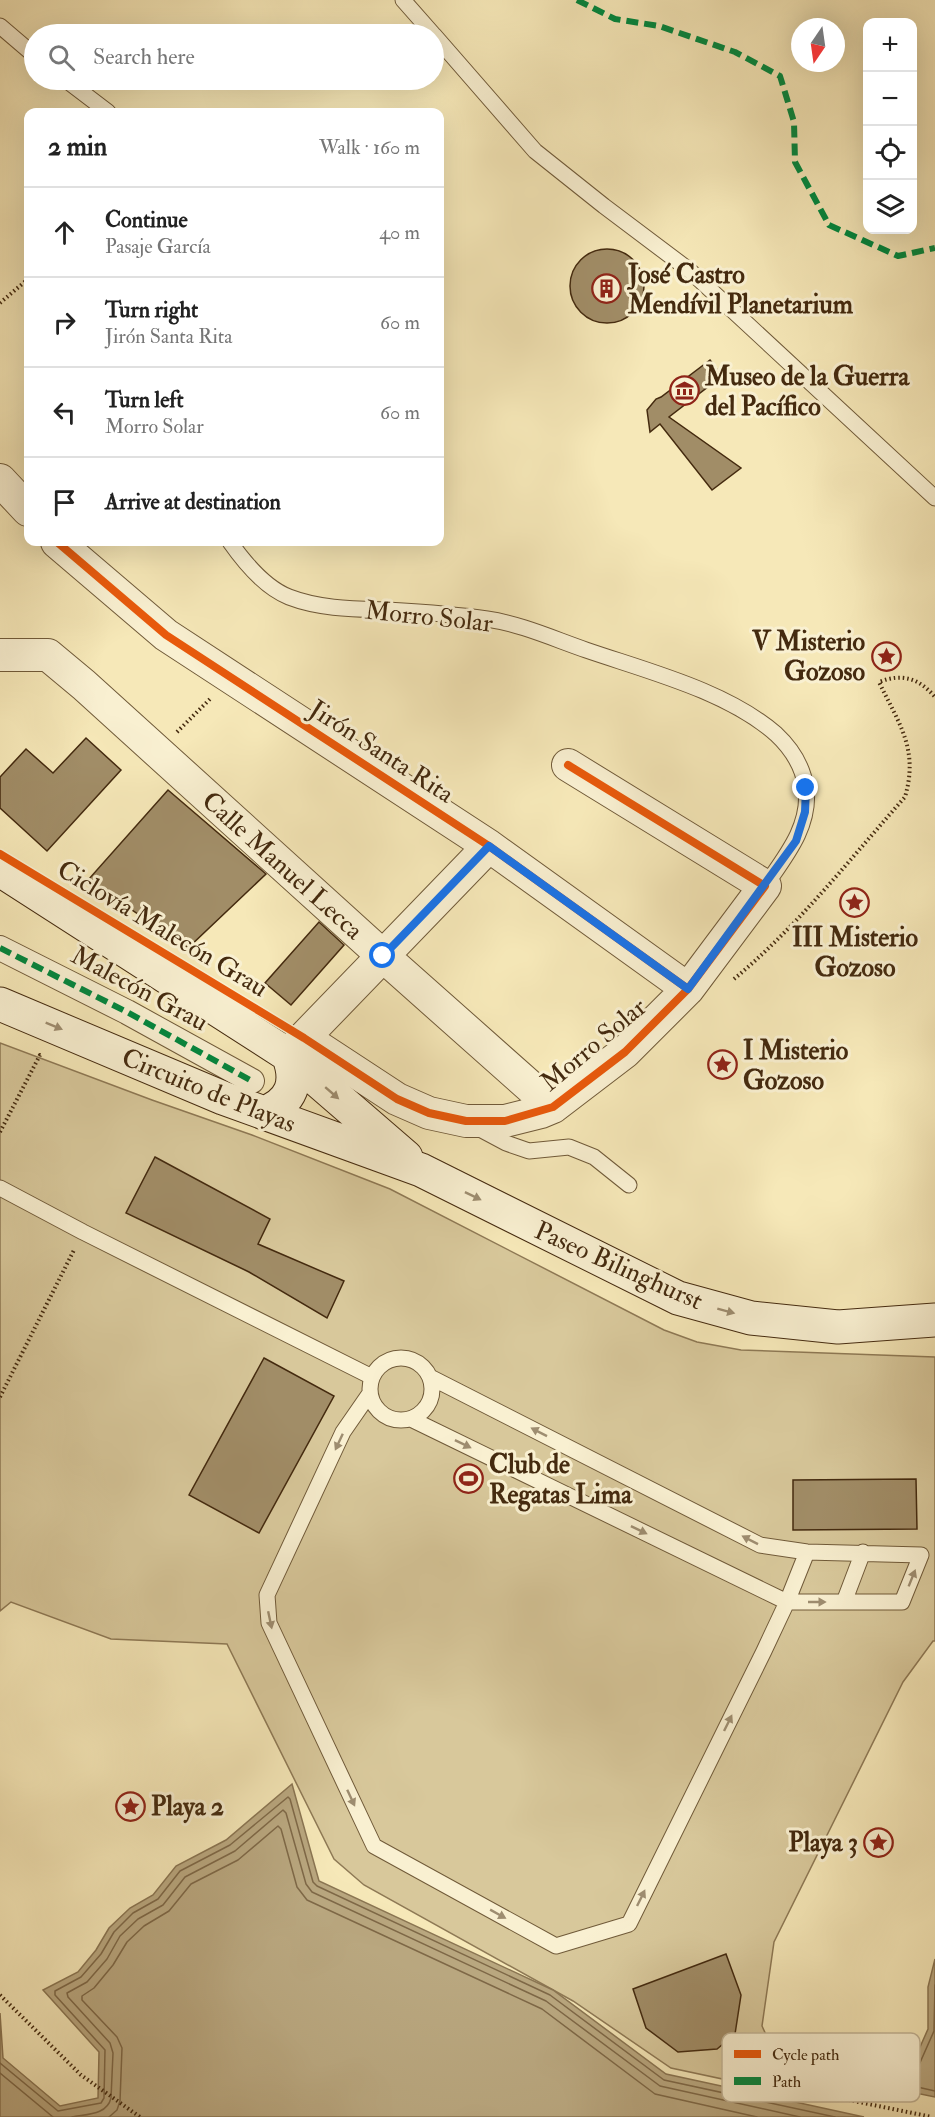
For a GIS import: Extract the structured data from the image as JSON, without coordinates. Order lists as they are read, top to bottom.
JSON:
{
  "streets": {
    "main road": ["Circuito de Playas", "Paseo Bilinghurst"],
    "street": [
      "Morro Solar",
      "Jirón Santa Rita",
      "Calle Manuel Lecca",
      "Malecón Grau"
    ],
    "cycle path": ["Ciclovía Malecón Grau"]
  },
  "crossings": [
    ["Morro Solar", "Jirón Santa Rita"],
    ["Morro Solar", "Calle Manuel Lecca"],
    ["Circuito de Playas", "Paseo Bilinghurst"]
  ],
  "one_way": ["Paseo Bilinghurst"],
  "places": {
    "building": ["José Castro Mendívil Planetarium"],
    "museum": ["Museo de la Guerra del Pacífico"],
    "place": [
      "V Misterio Gozoso",
      "III Misterio Gozoso",
      "I Misterio Gozoso",
      "Playa 2",
      "Playa 3"
    ],
    "sports": ["Club de Regatas Lima"]
  },
  "legend": ["Cycle path", "Path"],
  "north": "bottom",
  "page": {
    "map_buttons": ["+", "−"],
    "search": "Search here",
    "heading": ["2 min", "Walk · 160 m"],
    "list": [
      ["Continue", "Pasaje García", "40 m"],
      ["Turn right", "Jirón Santa Rita", "60 m"],
      ["Turn left", "Morro Solar", "60 m"],
      "Arrive at destination"
    ]
  }
}
